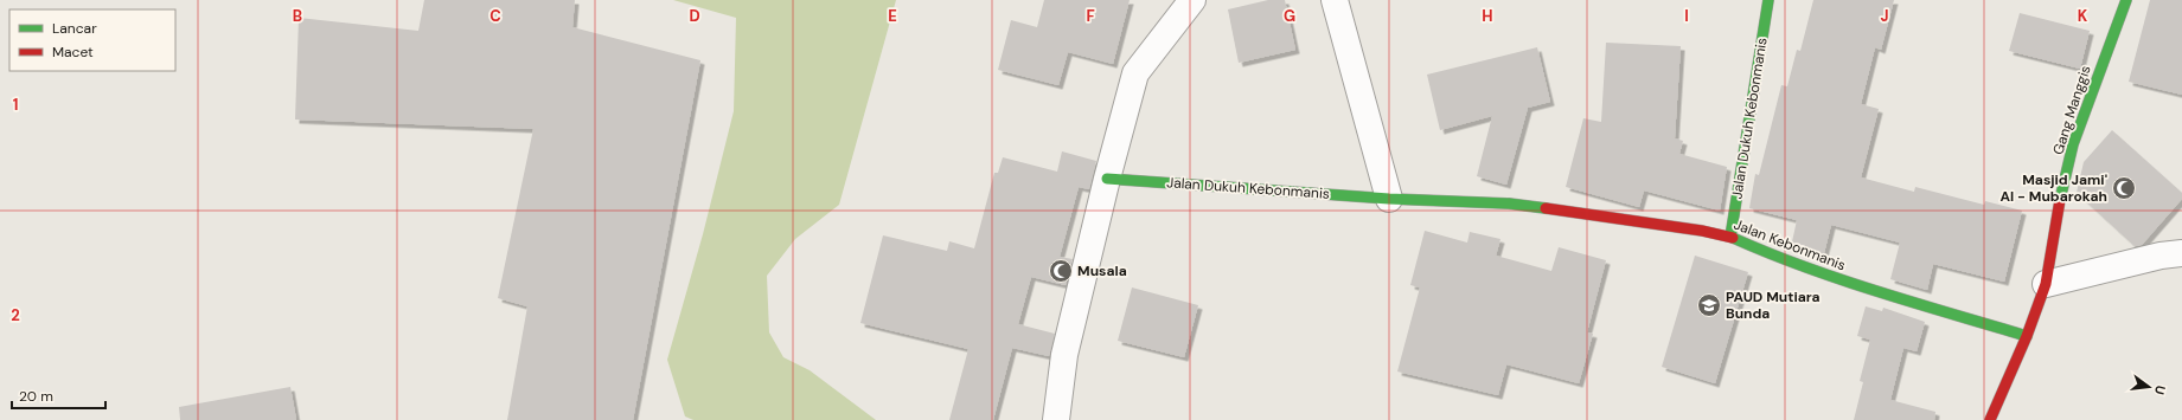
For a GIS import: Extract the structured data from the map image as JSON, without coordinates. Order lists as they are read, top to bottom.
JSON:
{
  "streets": {
    "street": ["Gang Manggis", "Jalan Dukuh Kebonmanis", "Jalan Kebonmanis"]
  },
  "crossings": [
    ["Gang Manggis", "Jalan Kebonmanis"],
    ["Jalan Dukuh Kebonmanis", "Jalan Kebonmanis"]
  ],
  "places": {
    "mosque": ["Masjid Jami' Al - Mubarokah", "Musala"],
    "school or university": ["PAUD Mutiara Bunda"]
  },
  "legend": ["Lancar", "Macet"],
  "scale_bar": "20 m",
  "north": "right",
  "grid": {
    "columns": [
      "B",
      "C",
      "D",
      "E",
      "F",
      "G",
      "H",
      "I",
      "J",
      "K"
    ],
    "rows": ["1", "2"]
  }
}
